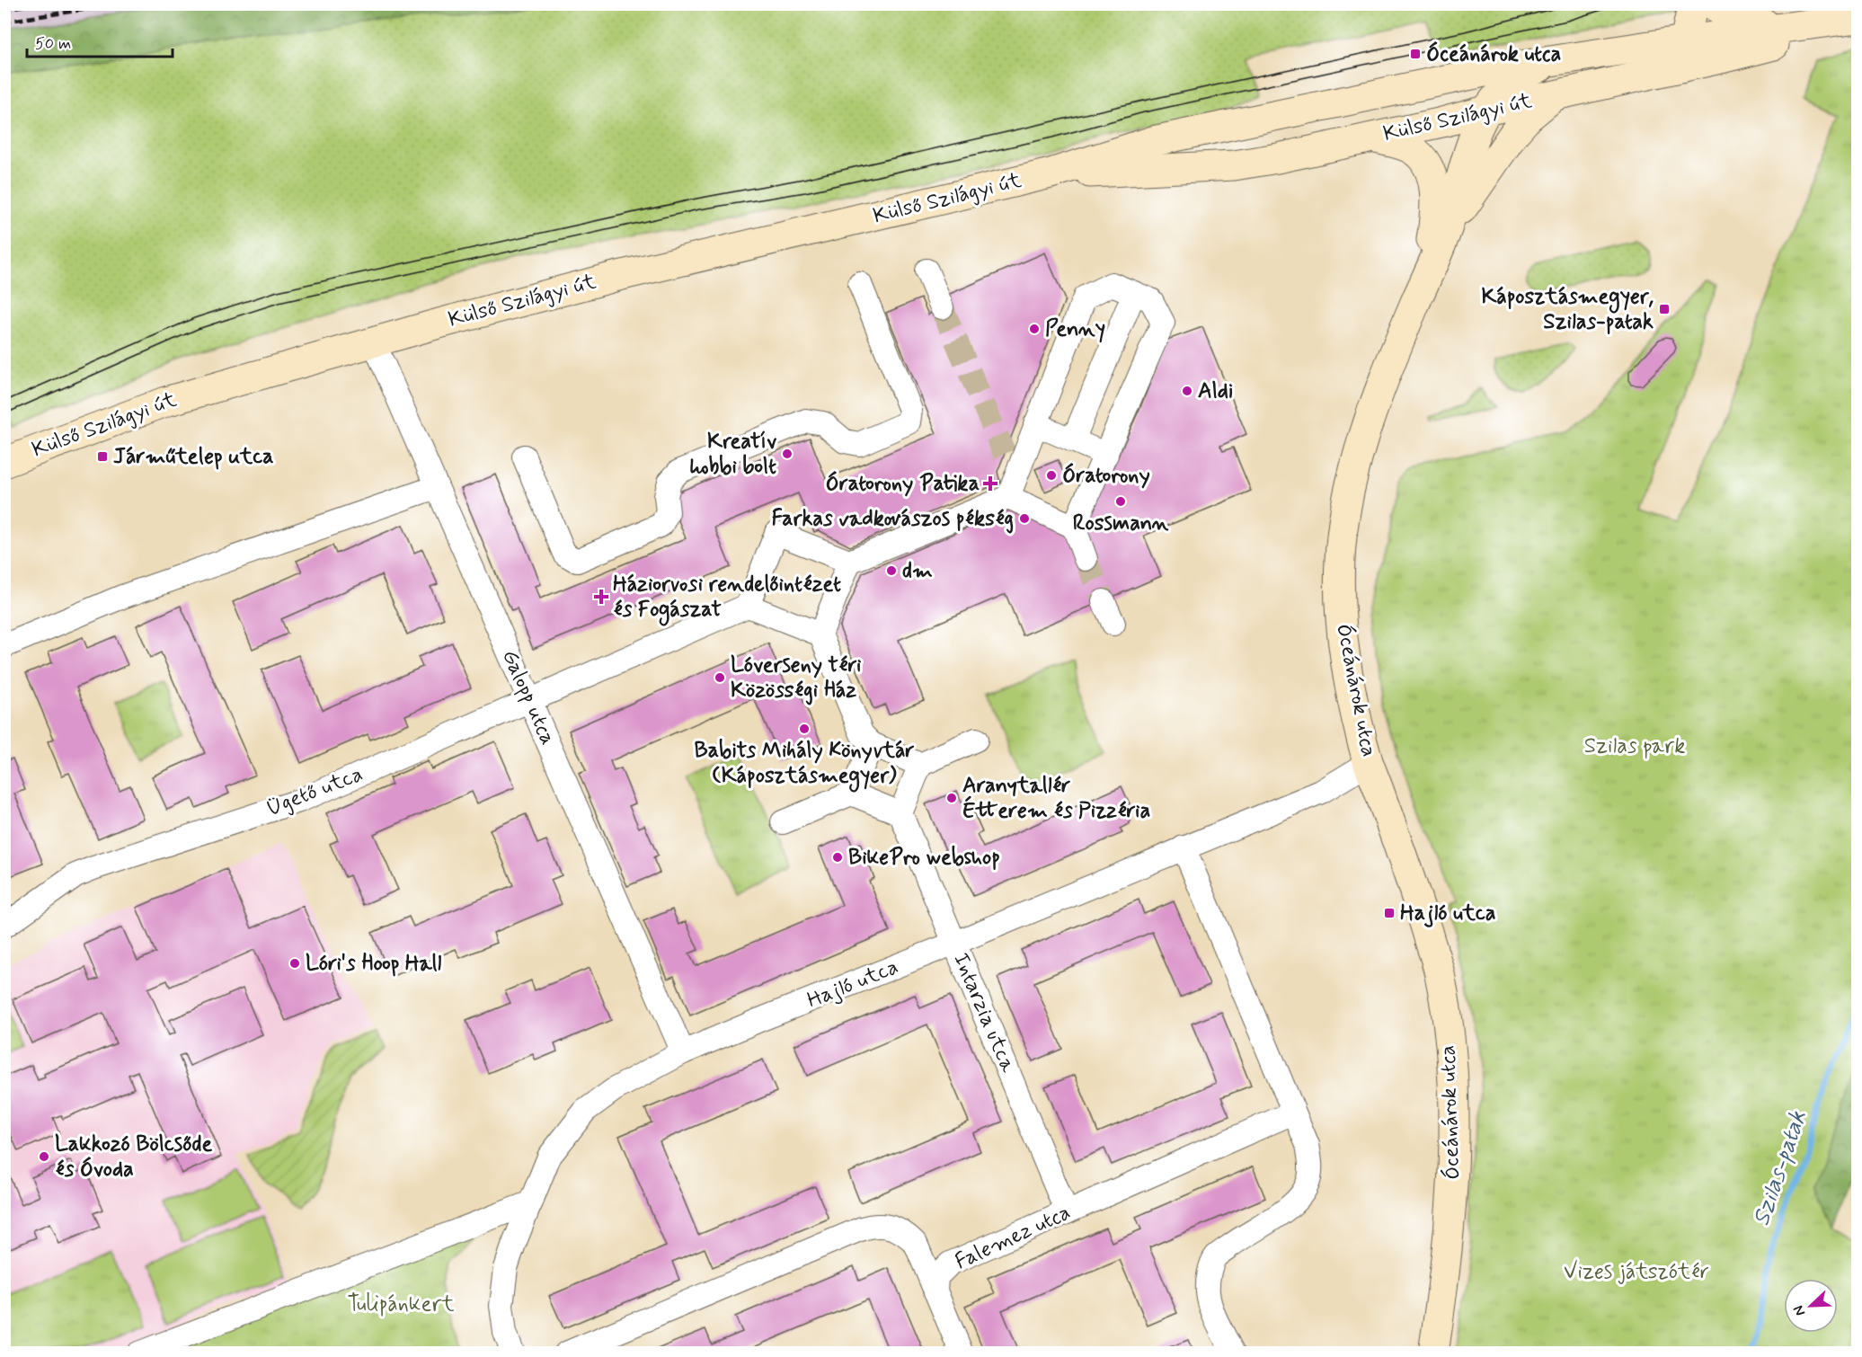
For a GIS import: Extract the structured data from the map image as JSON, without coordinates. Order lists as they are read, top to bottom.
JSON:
{
  "streets": {
    "street": [
      "Külső Szilágyi út",
      "Óceánárok utca",
      "Galopp utca",
      "Ügető utca",
      "Hajló utca",
      "Intarzia utca",
      "Falemez utca"
    ]
  },
  "crossings": [
    ["Külső Szilágyi út", "Óceánárok utca"],
    ["Külső Szilágyi út", "Galopp utca"],
    ["Óceánárok utca", "Hajló utca"],
    ["Galopp utca", "Ügető utca"],
    ["Galopp utca", "Hajló utca"],
    ["Hajló utca", "Intarzia utca"],
    ["Intarzia utca", "Falemez utca"]
  ],
  "water": ["Szilas-patak"],
  "parks": ["Szilas park", "Vizes játszótér", "Tulipánkert"],
  "places": {
    "transit": [
      "Óceánárok utca",
      "Káposztásmegyer, Szilas-patak",
      "Járműtelep utca",
      "Hajló utca"
    ],
    "other": [
      "Penny",
      "Aldi",
      "Kreatív hobbi bolt",
      "Óratorony",
      "Rossmann",
      "Farkas vadkovászos pékség",
      "dm",
      "Lóverseny téri Közösségi Ház",
      "Babits Mihály Könyvtár (Káposztásmegyer)",
      "Aranytallér Étterem és Pizzéria",
      "BikePro webshop",
      "Lóri's Hoop Hall",
      "Lakkozó Bölcsőde és Óvoda"
    ],
    "health": ["Óratorony Patika", "Háziorvosi rendelőintézet és Fogászat"]
  },
  "scale_bar": "50 m",
  "north": "bottom left"
}
